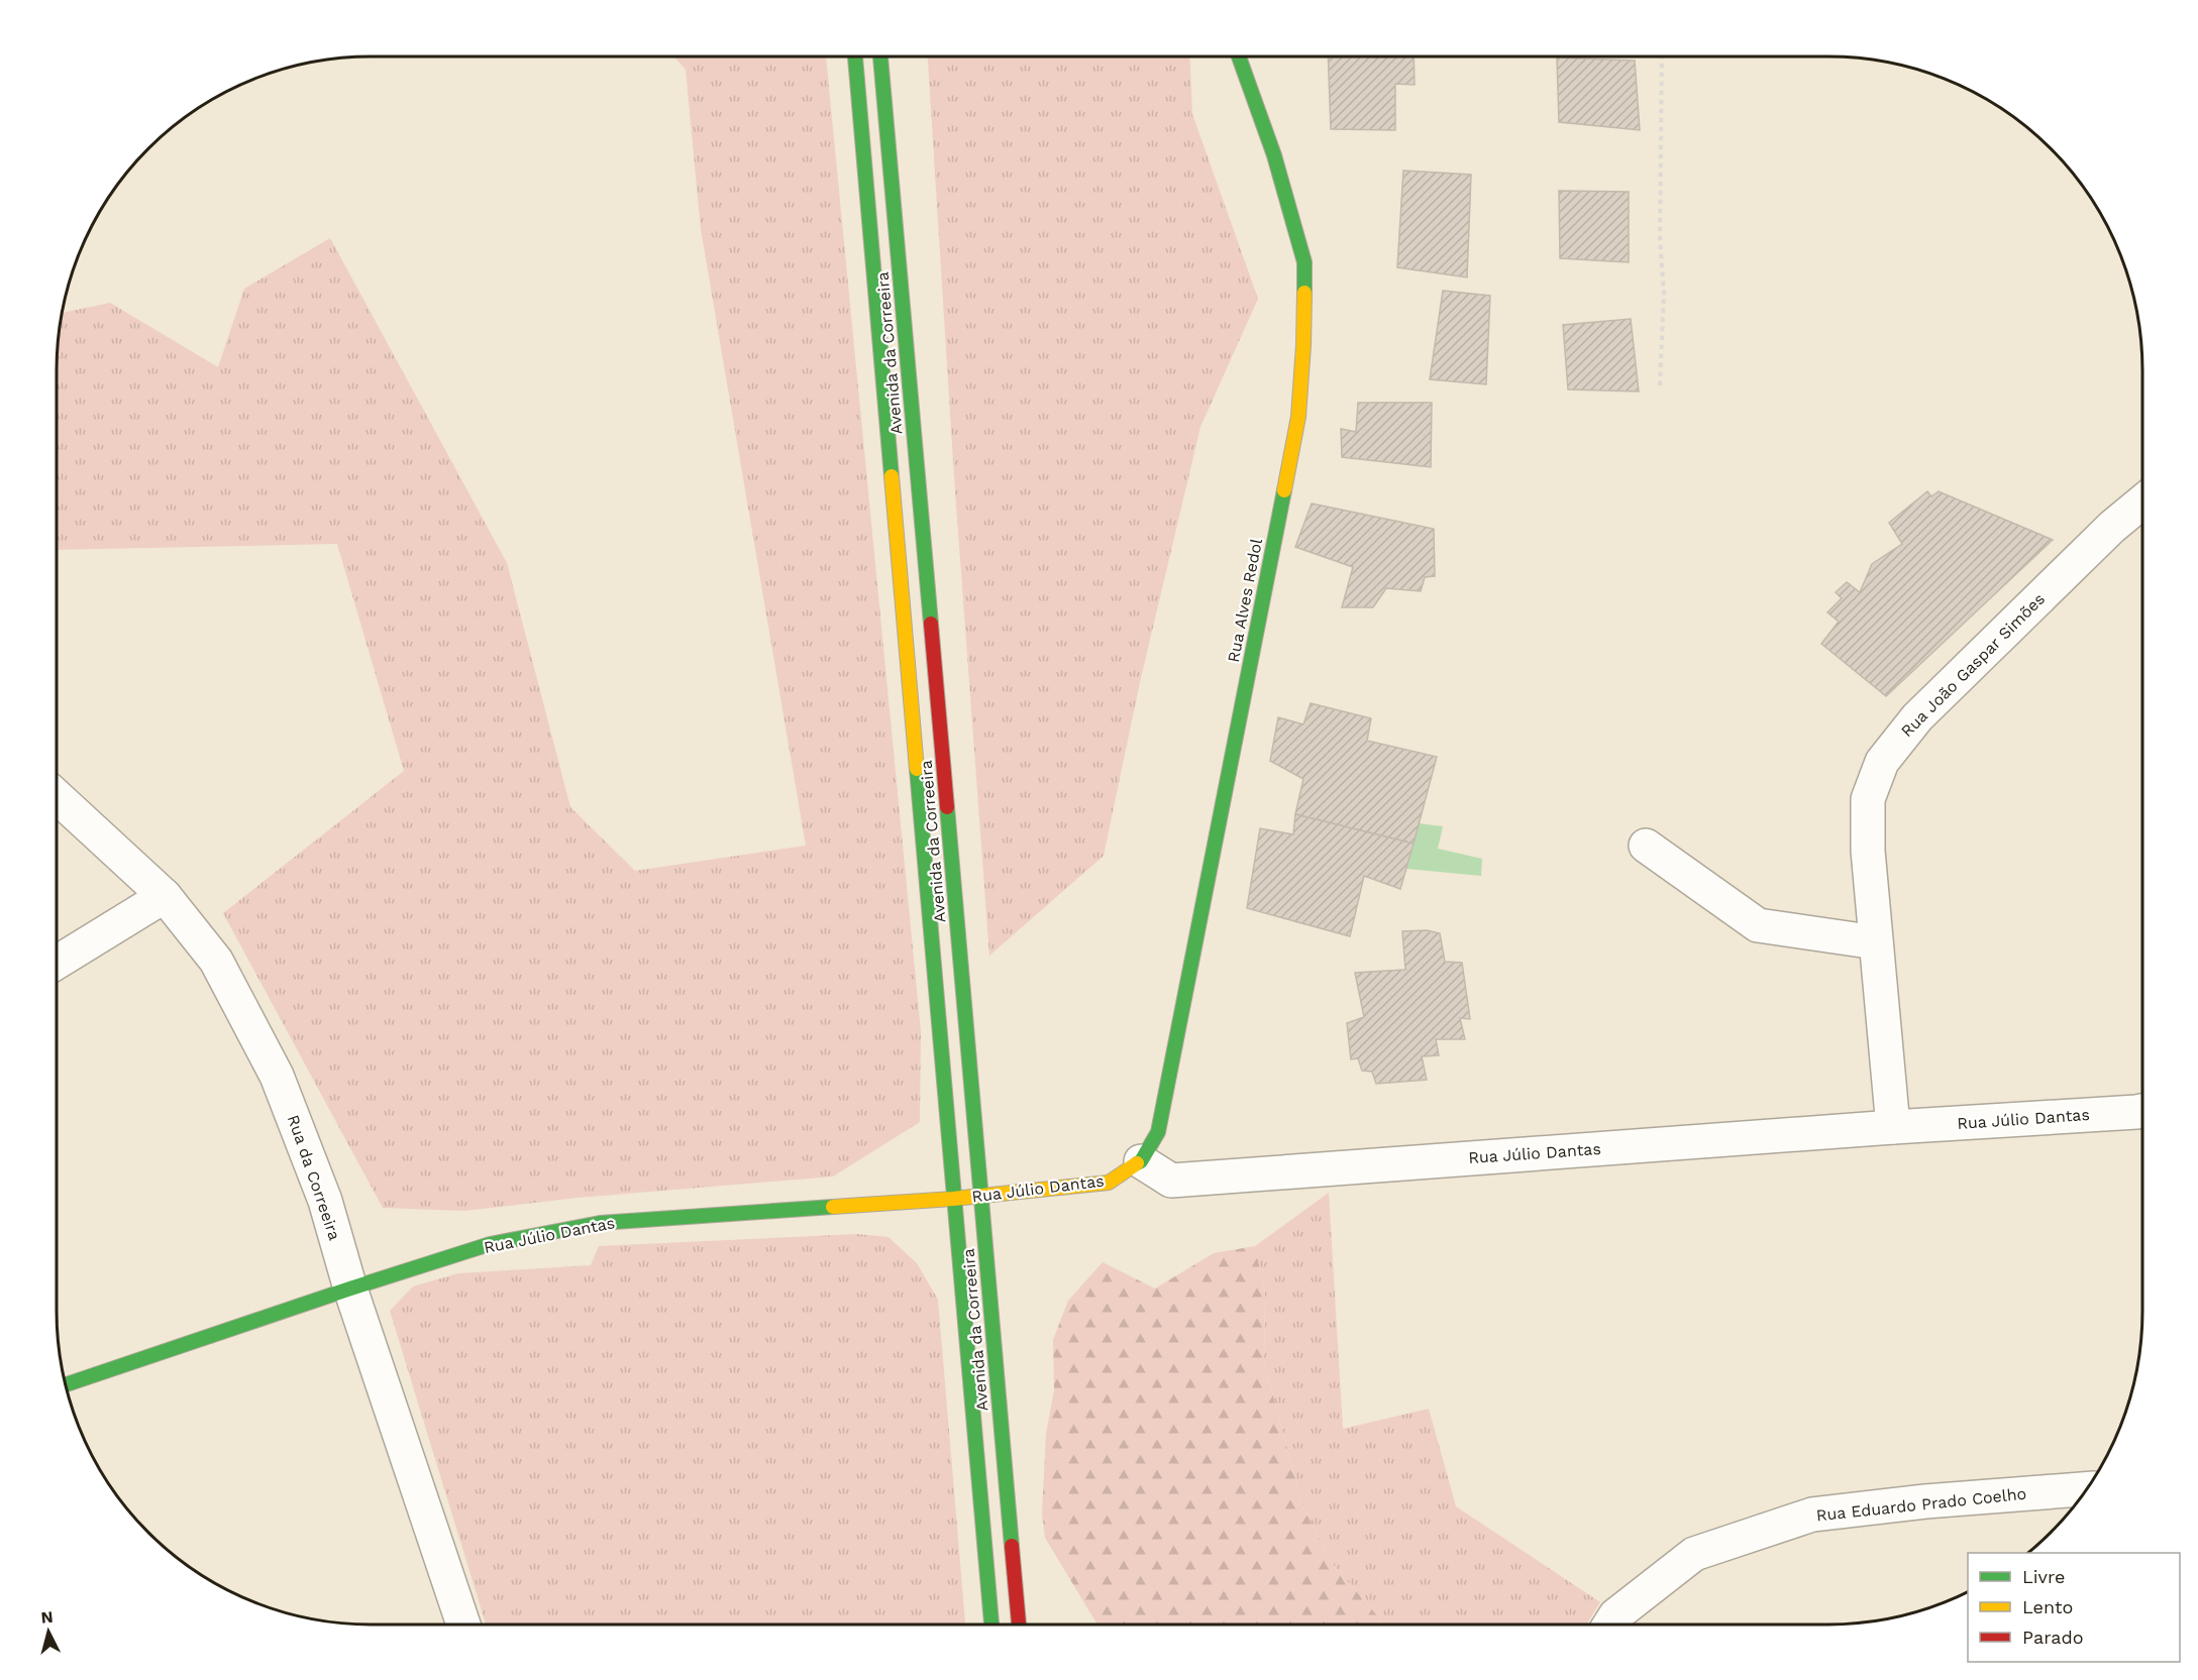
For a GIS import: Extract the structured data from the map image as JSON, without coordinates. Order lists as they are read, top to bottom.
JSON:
{
  "streets": {
    "main road": ["Avenida da Correeira", "Rua Alves Redol", "Rua Júlio Dantas"],
    "street": ["Rua João Gaspar Simões", "Rua da Correeira", "Rua Eduardo Prado Coelho"]
  },
  "crossings": [
    ["Avenida da Correeira", "Rua Júlio Dantas"],
    ["Rua Alves Redol", "Rua Júlio Dantas"],
    ["Rua João Gaspar Simões", "Rua Júlio Dantas"],
    ["Rua Júlio Dantas", "Rua da Correeira"]
  ],
  "legend": ["Livre", "Lento", "Parado"],
  "north": "top"
}
